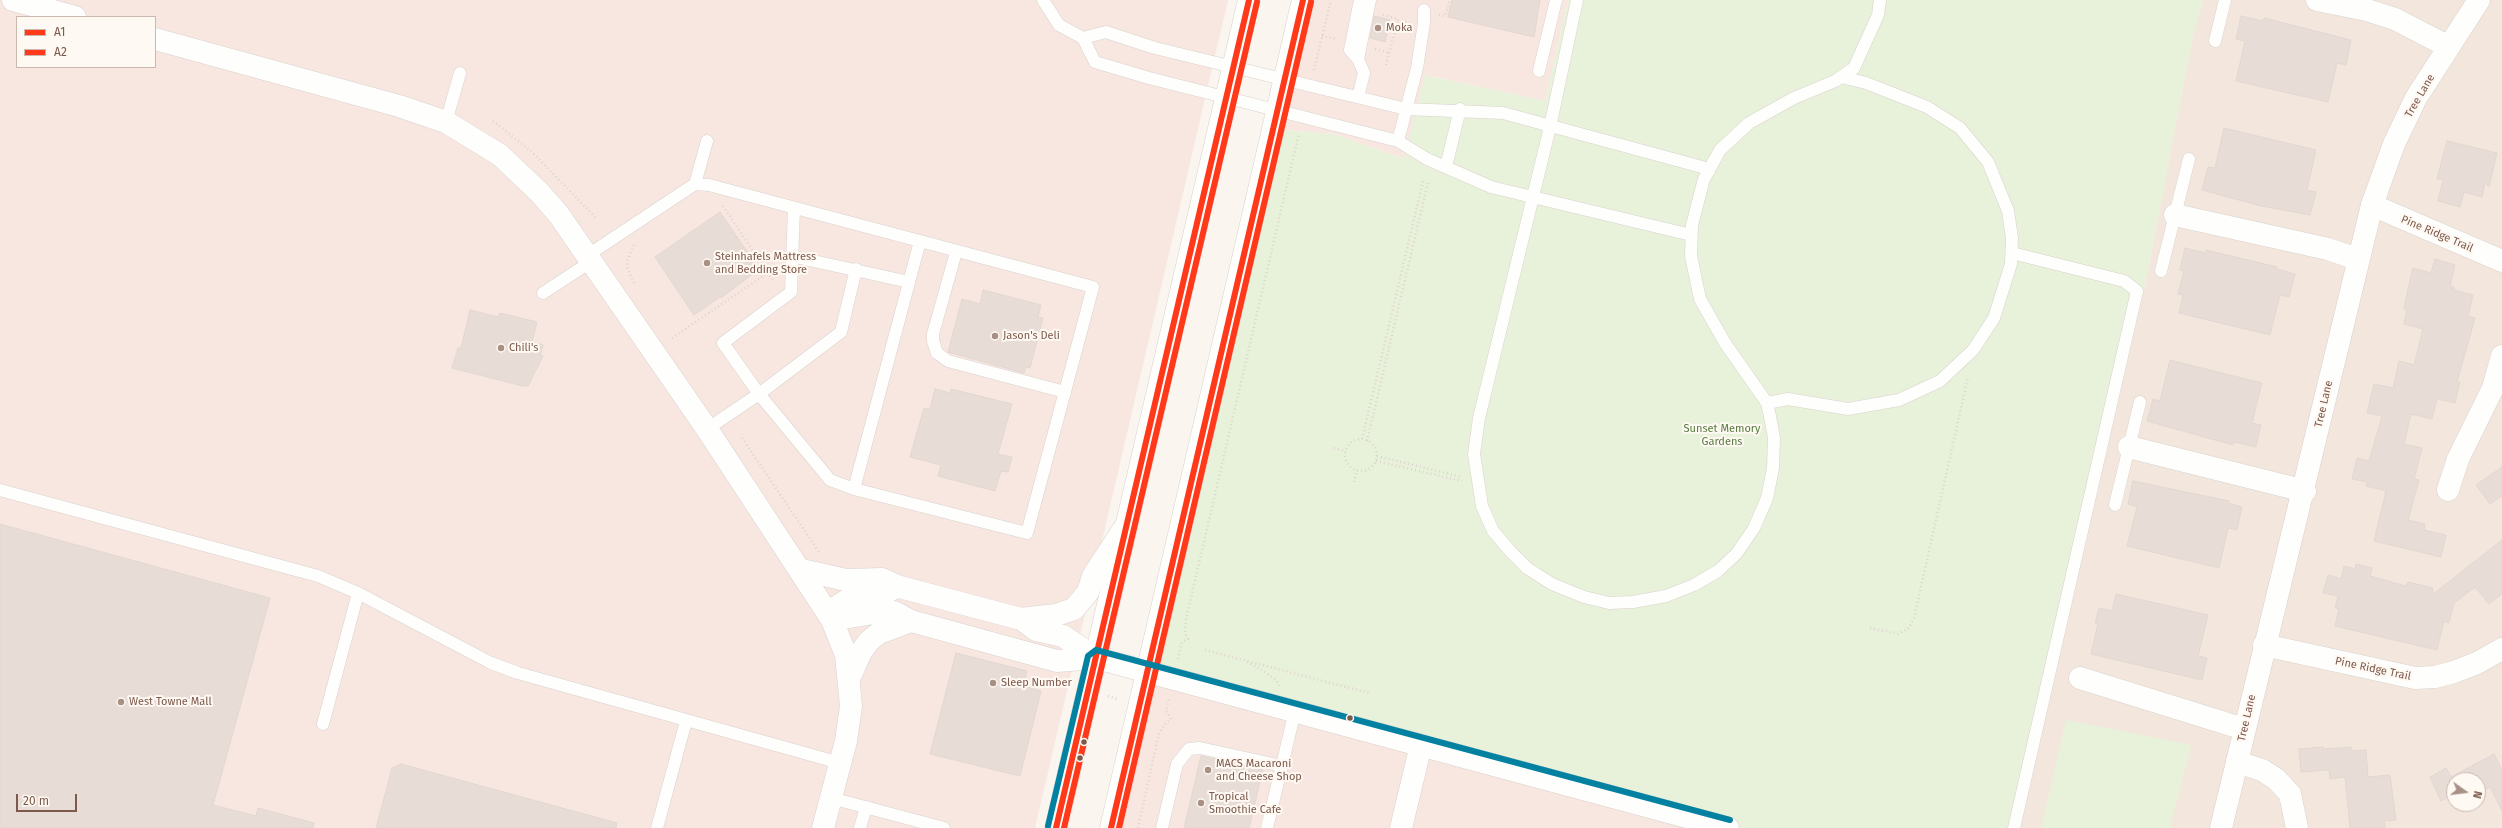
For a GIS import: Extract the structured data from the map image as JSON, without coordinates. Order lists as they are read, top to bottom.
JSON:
{
  "streets": {
    "street": ["Tree Lane", "Pine Ridge Trail"]
  },
  "crossings": [
    ["Tree Lane", "Pine Ridge Trail"]
  ],
  "parks": ["Sunset Memory Gardens"],
  "places": [
    "Moka",
    "Steinhafels Mattress and Bedding Store",
    "Jason's Deli",
    "Chili's",
    "Sleep Number",
    "West Towne Mall",
    "MACS Macaroni and Cheese Shop",
    "Tropical Smoothie Cafe"
  ],
  "lines": ["transit line A1", "transit line A2"],
  "legend": ["A1", "A2"],
  "scale_bar": "20 m",
  "north": "right"
}
